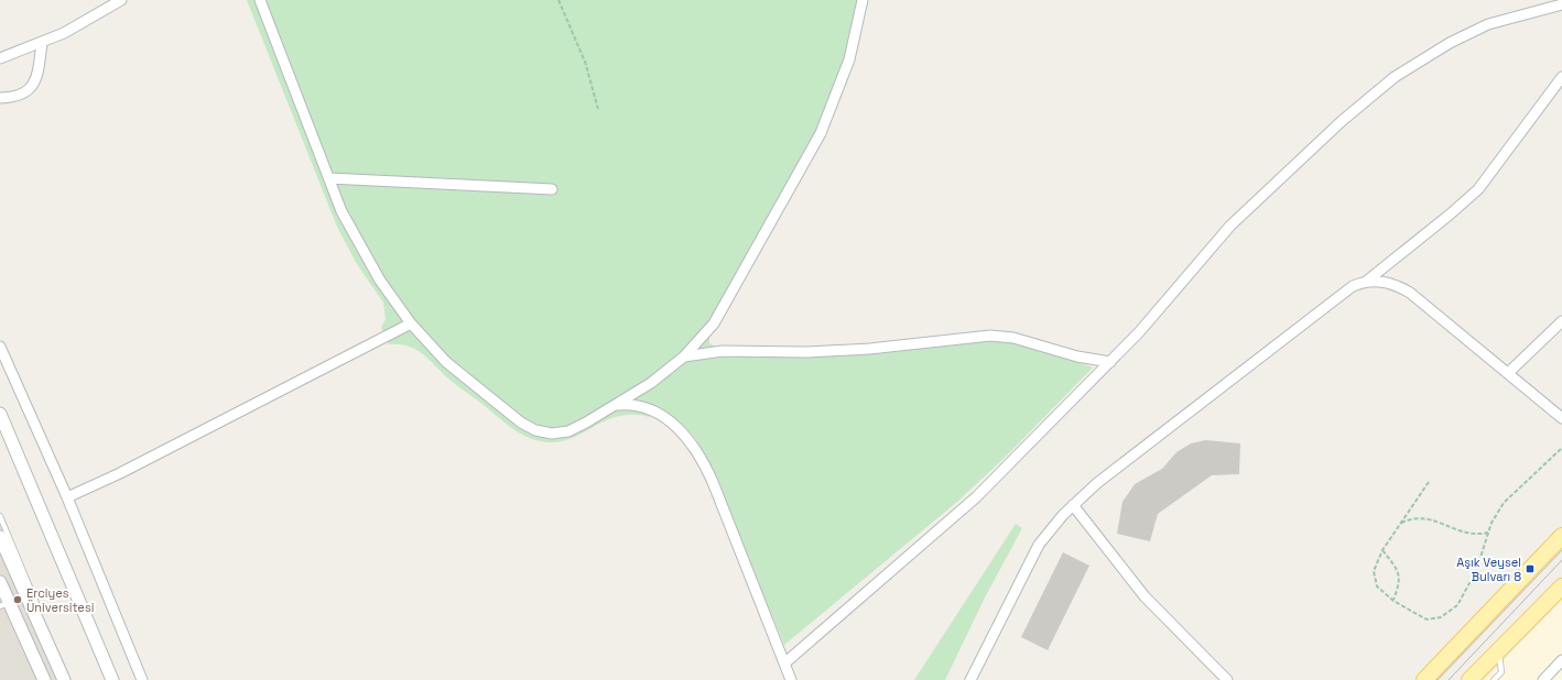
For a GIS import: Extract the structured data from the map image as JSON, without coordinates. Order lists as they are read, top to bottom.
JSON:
{
  "places": {
    "transit": ["Aşık Veysel Bulvarı 8"],
    "other": ["Erciyes Üniversitesi"]
  }
}
